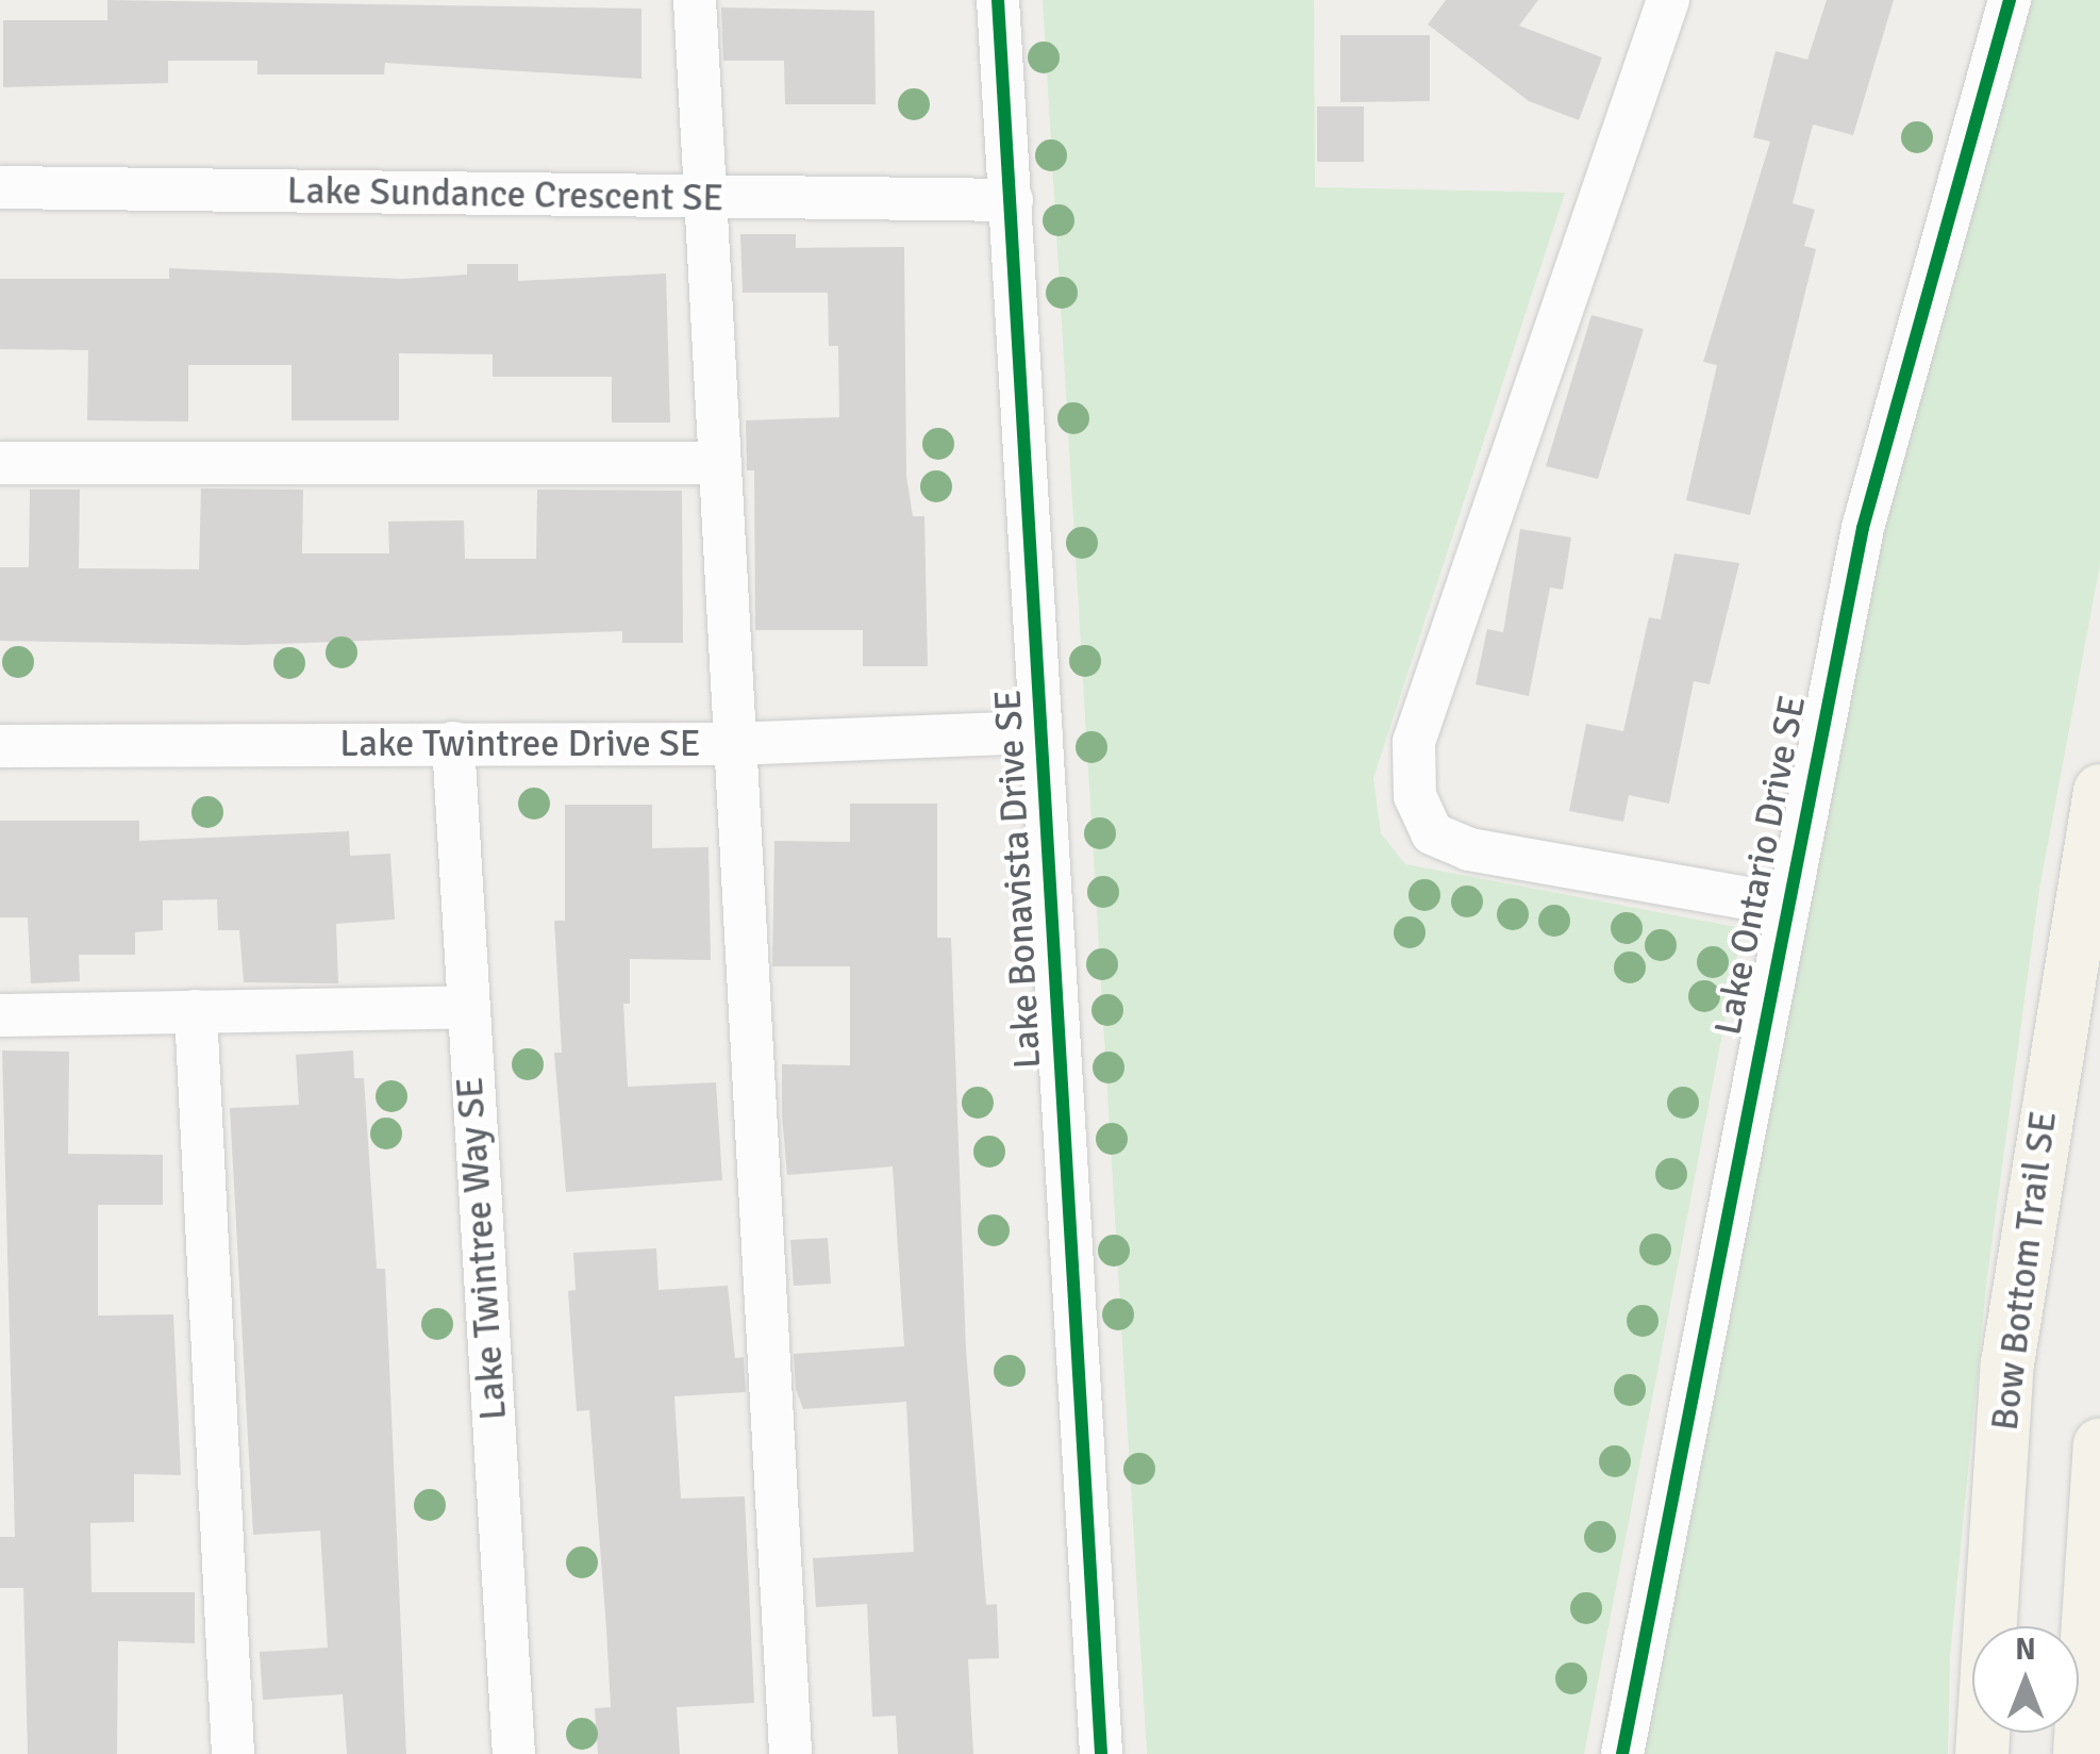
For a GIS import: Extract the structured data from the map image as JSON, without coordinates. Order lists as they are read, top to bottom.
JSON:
{
  "streets": {
    "main road": ["Bow Bottom Trail SE"],
    "street": [
      "Lake Sundance Crescent SE",
      "Lake Twintree Drive SE",
      "Lake Ontario Drive SE",
      "Lake Bonavista Drive SE",
      "Lake Twintree Way SE"
    ]
  },
  "crossings": [
    ["Lake Sundance Crescent SE", "Lake Bonavista Drive SE"],
    ["Lake Twintree Drive SE", "Lake Bonavista Drive SE"],
    ["Lake Twintree Drive SE", "Lake Twintree Way SE"]
  ],
  "north": "top"
}
